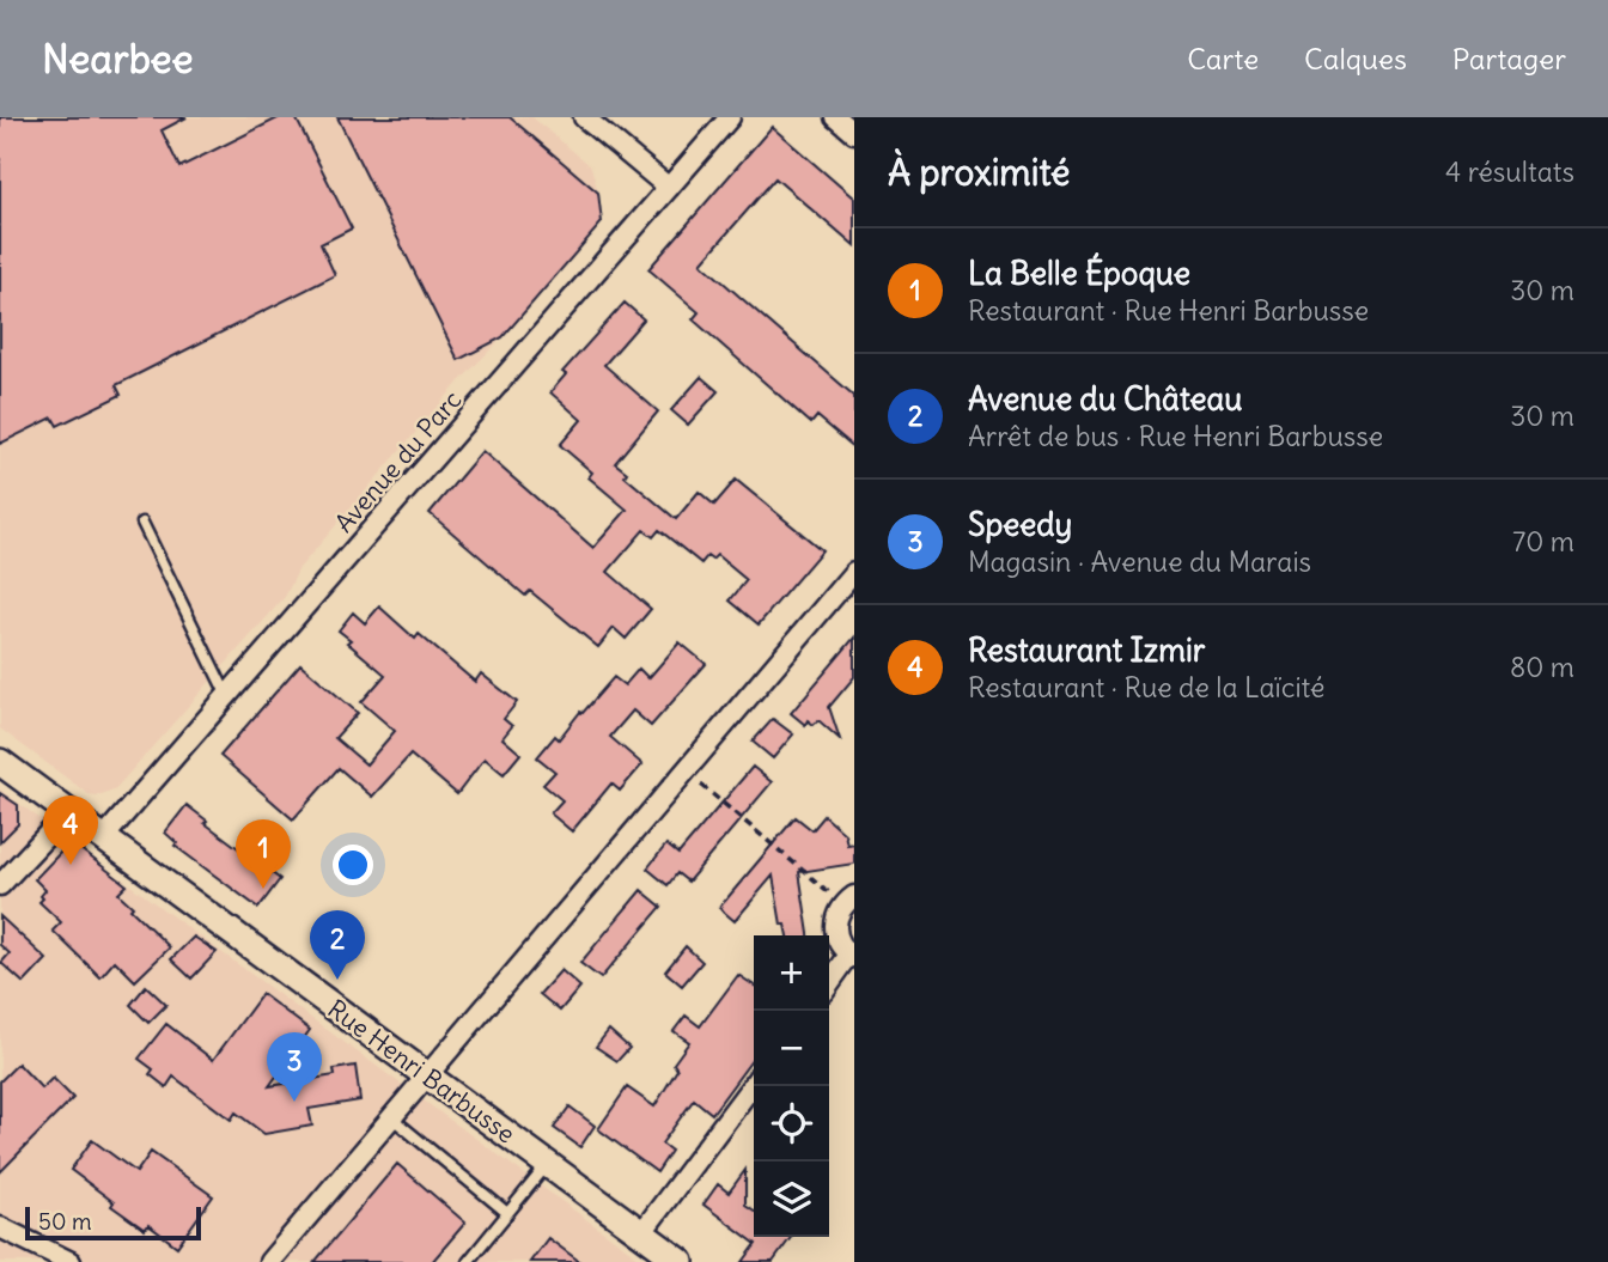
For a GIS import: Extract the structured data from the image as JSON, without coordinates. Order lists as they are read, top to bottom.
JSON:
{
  "streets": {
    "street": ["Avenue du Parc", "Rue Henri Barbusse"]
  },
  "crossings": [
    ["Avenue du Parc", "Rue Henri Barbusse"]
  ],
  "scale_bar": "50 m",
  "page": {
    "header": "Nearbee",
    "nav": ["Carte", "Calques", "Partager"],
    "heading": ["À proximité", "4 résultats"],
    "list": [
      {
        "mark": "1",
        "name": "La Belle Époque",
        "note": "Restaurant · Rue Henri Barbusse",
        "value": "30 m"
      },
      {
        "mark": "2",
        "name": "Avenue du Château",
        "note": "Arrêt de bus · Rue Henri Barbusse",
        "value": "30 m"
      },
      {
        "mark": "3",
        "name": "Speedy",
        "note": "Magasin · Avenue du Marais",
        "value": "70 m"
      },
      {
        "mark": "4",
        "name": "Restaurant Izmir",
        "note": "Restaurant · Rue de la Laïcité",
        "value": "80 m"
      }
    ],
    "pins": [
      "4",
      "1",
      "2",
      "3"
    ],
    "map_buttons": ["+", "−"],
    "scale": "50 m"
  }
}
